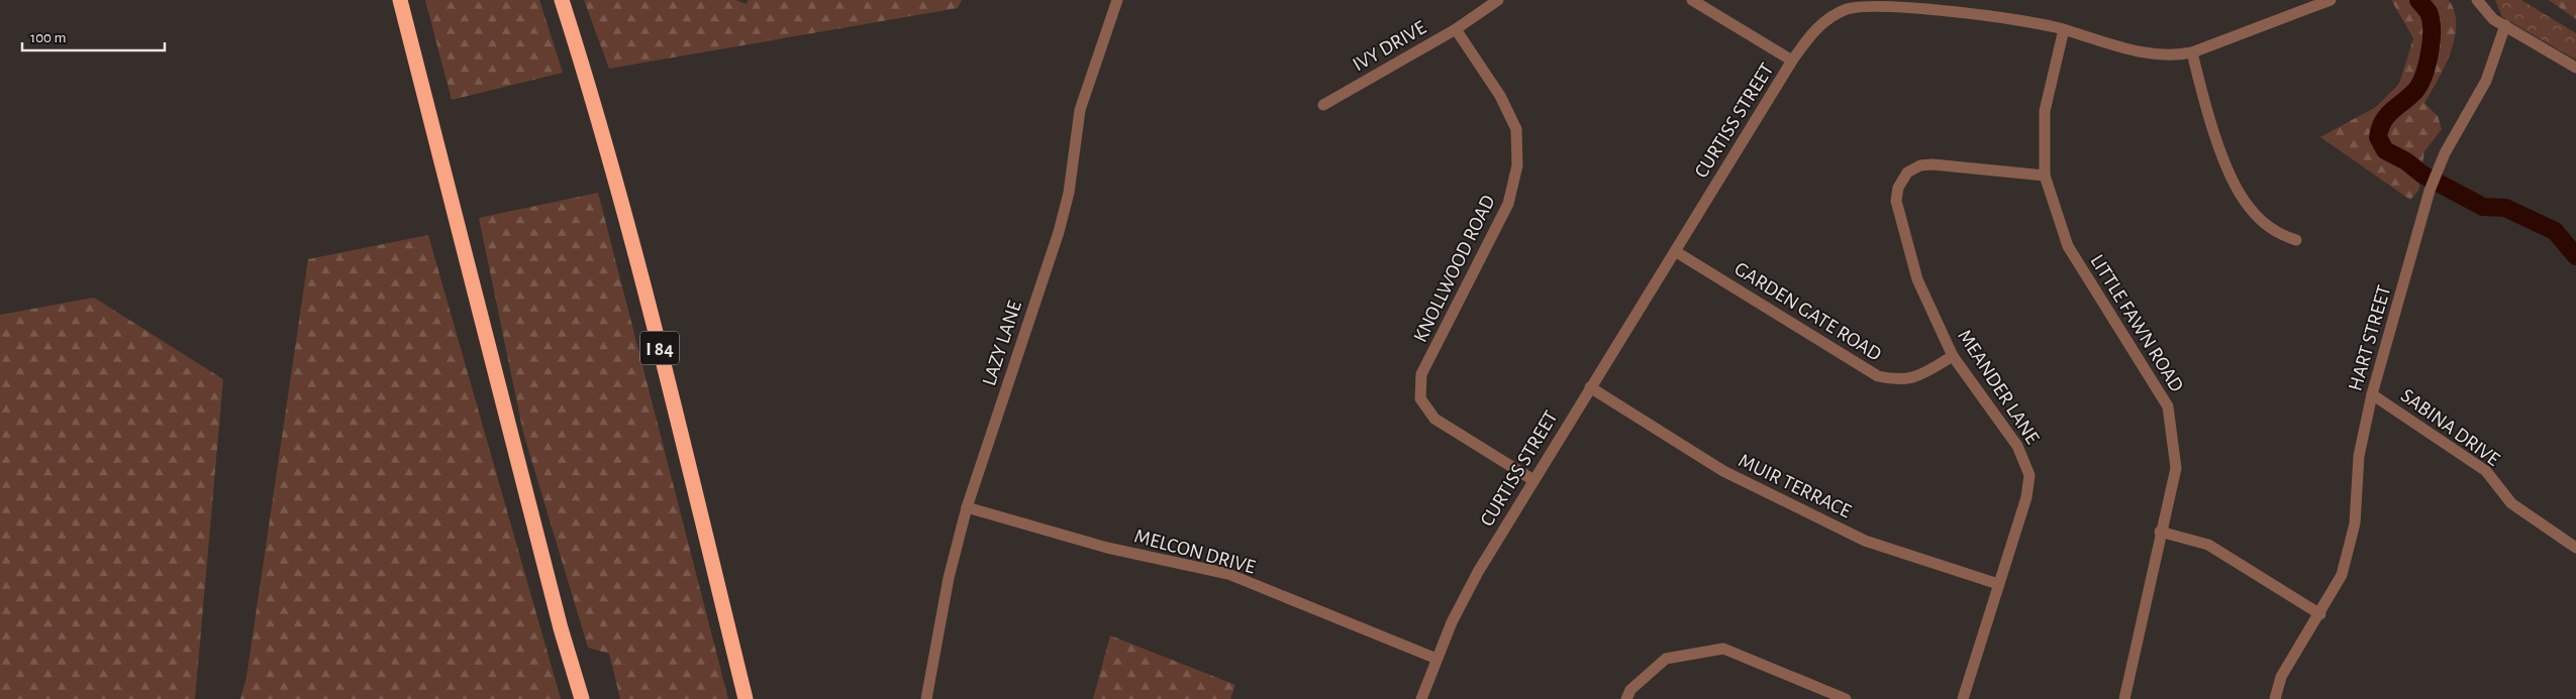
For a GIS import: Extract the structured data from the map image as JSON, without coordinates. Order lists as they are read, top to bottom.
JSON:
{
  "streets": {
    "highway": ["I 84"],
    "street": [
      "IVY DRIVE",
      "CURTISS STREET",
      "KNOLLWOOD ROAD",
      "GARDEN GATE ROAD",
      "LITTLE FAWN ROAD",
      "HART STREET",
      "LAZY LANE",
      "MEANDER LANE",
      "SABINA DRIVE",
      "MUIR TERRACE",
      "MELCON DRIVE"
    ]
  },
  "crossings": [
    ["IVY DRIVE", "KNOLLWOOD ROAD"],
    ["CURTISS STREET", "KNOLLWOOD ROAD"],
    ["CURTISS STREET", "GARDEN GATE ROAD"],
    ["CURTISS STREET", "LITTLE FAWN ROAD"],
    ["CURTISS STREET", "MUIR TERRACE"],
    ["CURTISS STREET", "MELCON DRIVE"],
    ["GARDEN GATE ROAD", "MEANDER LANE"],
    ["LITTLE FAWN ROAD", "MEANDER LANE"],
    ["HART STREET", "SABINA DRIVE"],
    ["LAZY LANE", "MELCON DRIVE"],
    ["MEANDER LANE", "MUIR TERRACE"]
  ],
  "scale_bar": "100 m"
}
